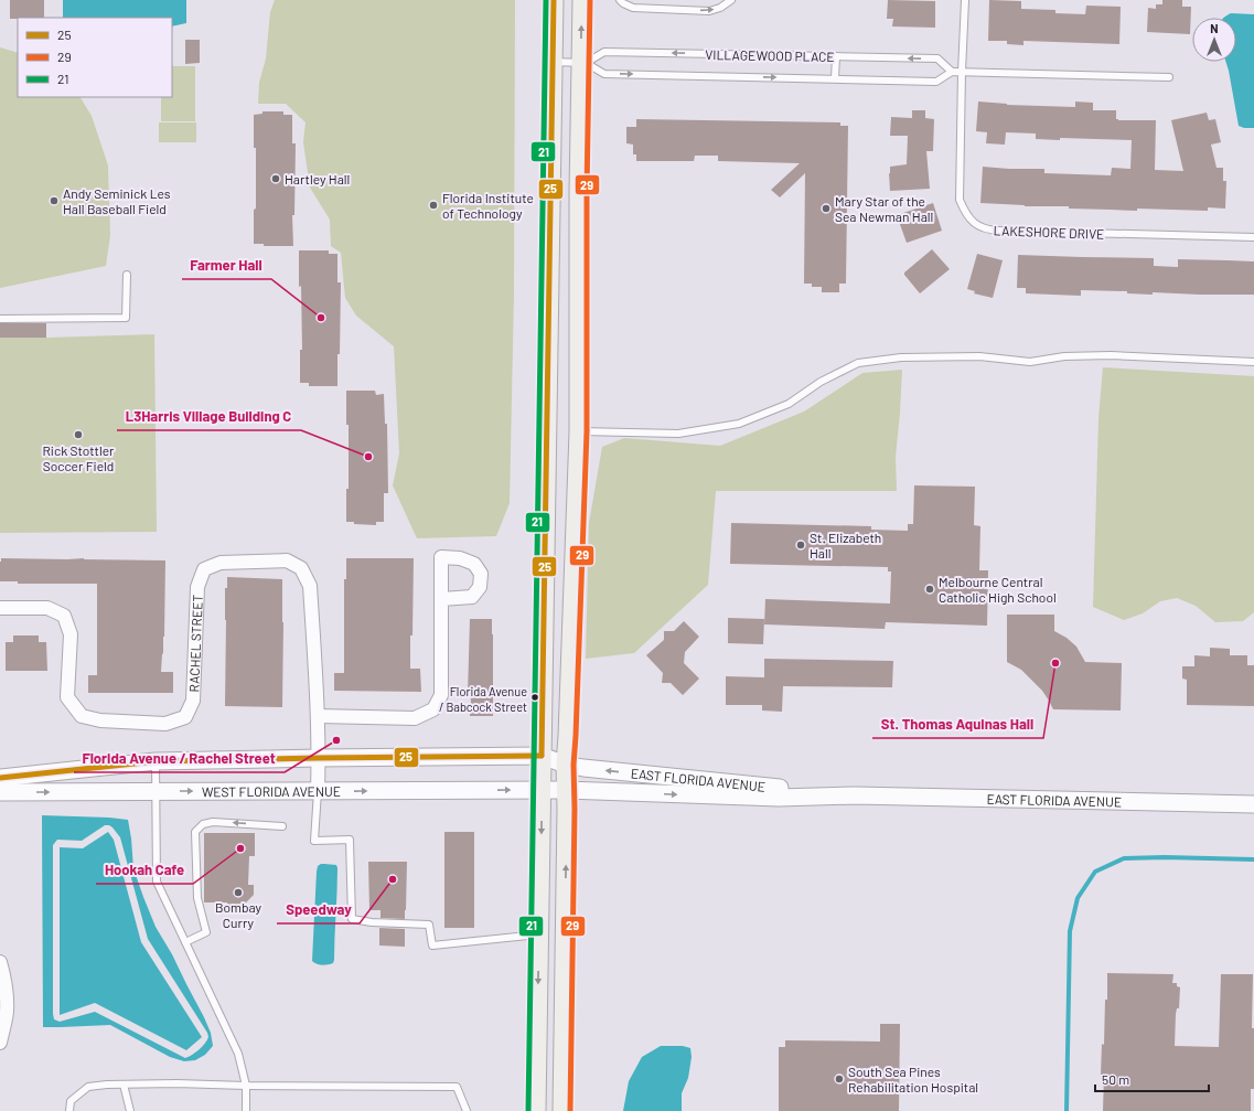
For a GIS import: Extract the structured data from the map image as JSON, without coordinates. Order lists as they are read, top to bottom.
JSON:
{
  "streets": {
    "street": ["RACHEL STREET", "EAST FLORIDA AVENUE", "WEST FLORIDA AVENUE"],
    "lane": ["VILLAGEWOOD PLACE", "LAKESHORE DRIVE"]
  },
  "crossings": [
    ["VILLAGEWOOD PLACE", "LAKESHORE DRIVE"],
    ["RACHEL STREET", "WEST FLORIDA AVENUE"],
    ["EAST FLORIDA AVENUE", "WEST FLORIDA AVENUE"]
  ],
  "places": [
    "Hartley Hall",
    "Andy Seminick Les Hall Baseball Field",
    "Florida Institute of Technology",
    "Mary Star of the Sea Newman Hall",
    "Farmer Hall",
    "Rick Stottler Soccer Field",
    "L3Harris Village Building C",
    "St. Elizabeth Hall",
    "Melbourne Central Catholic High School",
    "St. Thomas Aquinas Hall",
    "Florida Avenue / Babcock Street",
    "Florida Avenue / Rachel Street",
    "Hookah Cafe",
    "Speedway",
    "Bombay Curry",
    "South Sea Pines Rehabilitation Hospital"
  ],
  "lines": ["transit line 25", "transit line 29", "transit line 21"],
  "legend": ["25", "29", "21"],
  "scale_bar": "50 m",
  "north": "top"
}
